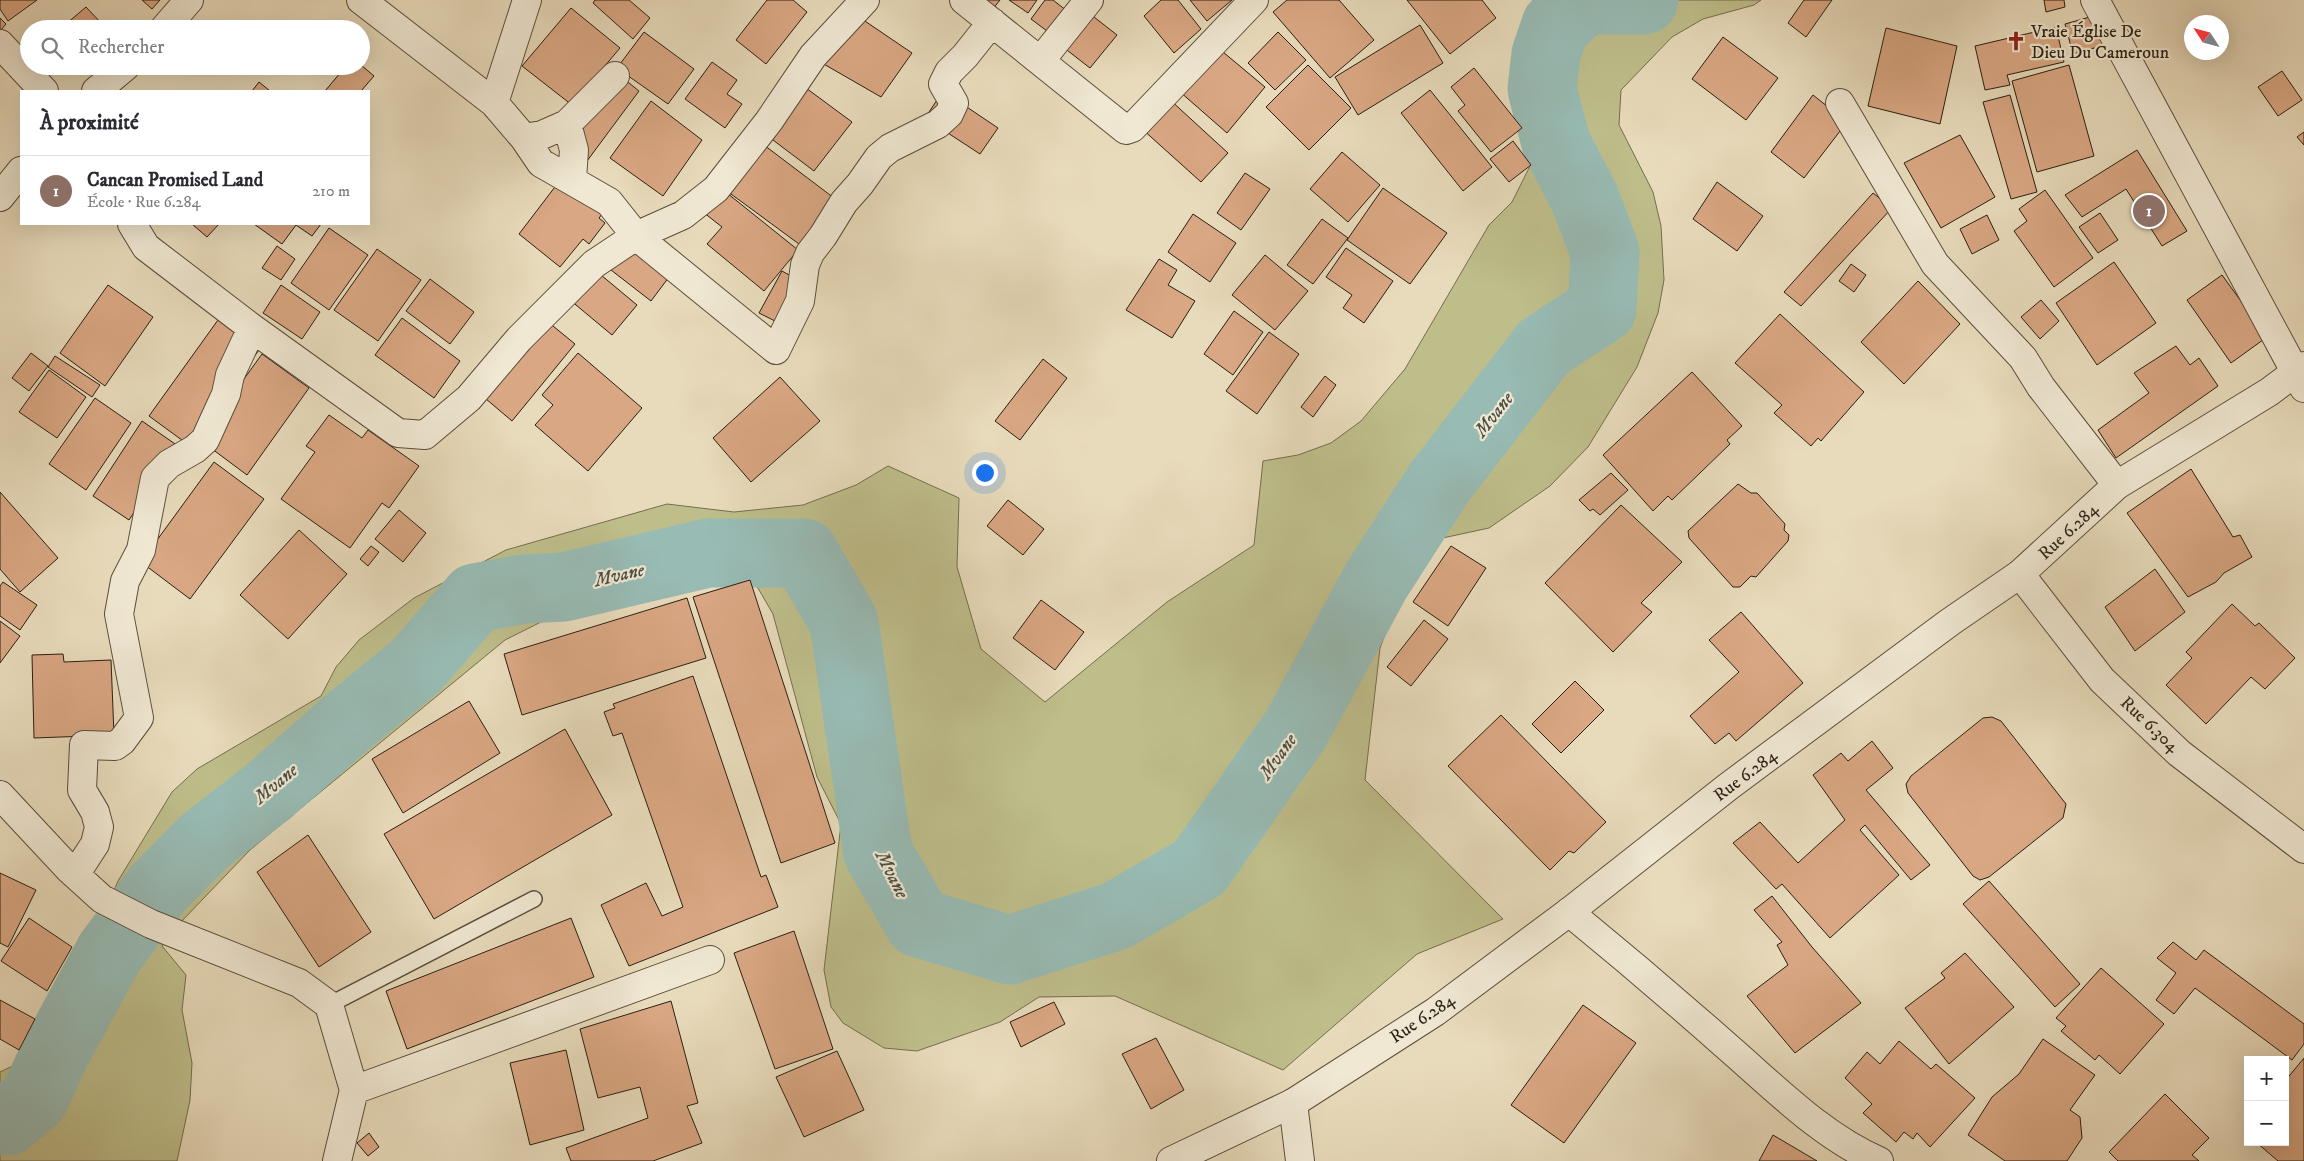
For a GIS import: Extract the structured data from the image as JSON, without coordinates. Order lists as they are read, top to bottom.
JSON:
{
  "streets": {
    "street": ["Rue 6.284", "Rue 6.304"]
  },
  "crossings": [
    ["Rue 6.284", "Rue 6.304"]
  ],
  "water": ["Mvane"],
  "places": {
    "church": ["Vraie Église De Dieu Du Cameroun"]
  },
  "north": "top left",
  "page": {
    "search": "Rechercher",
    "heading": "À proximité",
    "list": [
      {
        "mark": "1",
        "name": "Cancan Promised Land",
        "note": "École · Rue 6.284",
        "value": "210 m"
      }
    ],
    "pins": "1",
    "map_buttons": ["+", "−"]
  }
}
